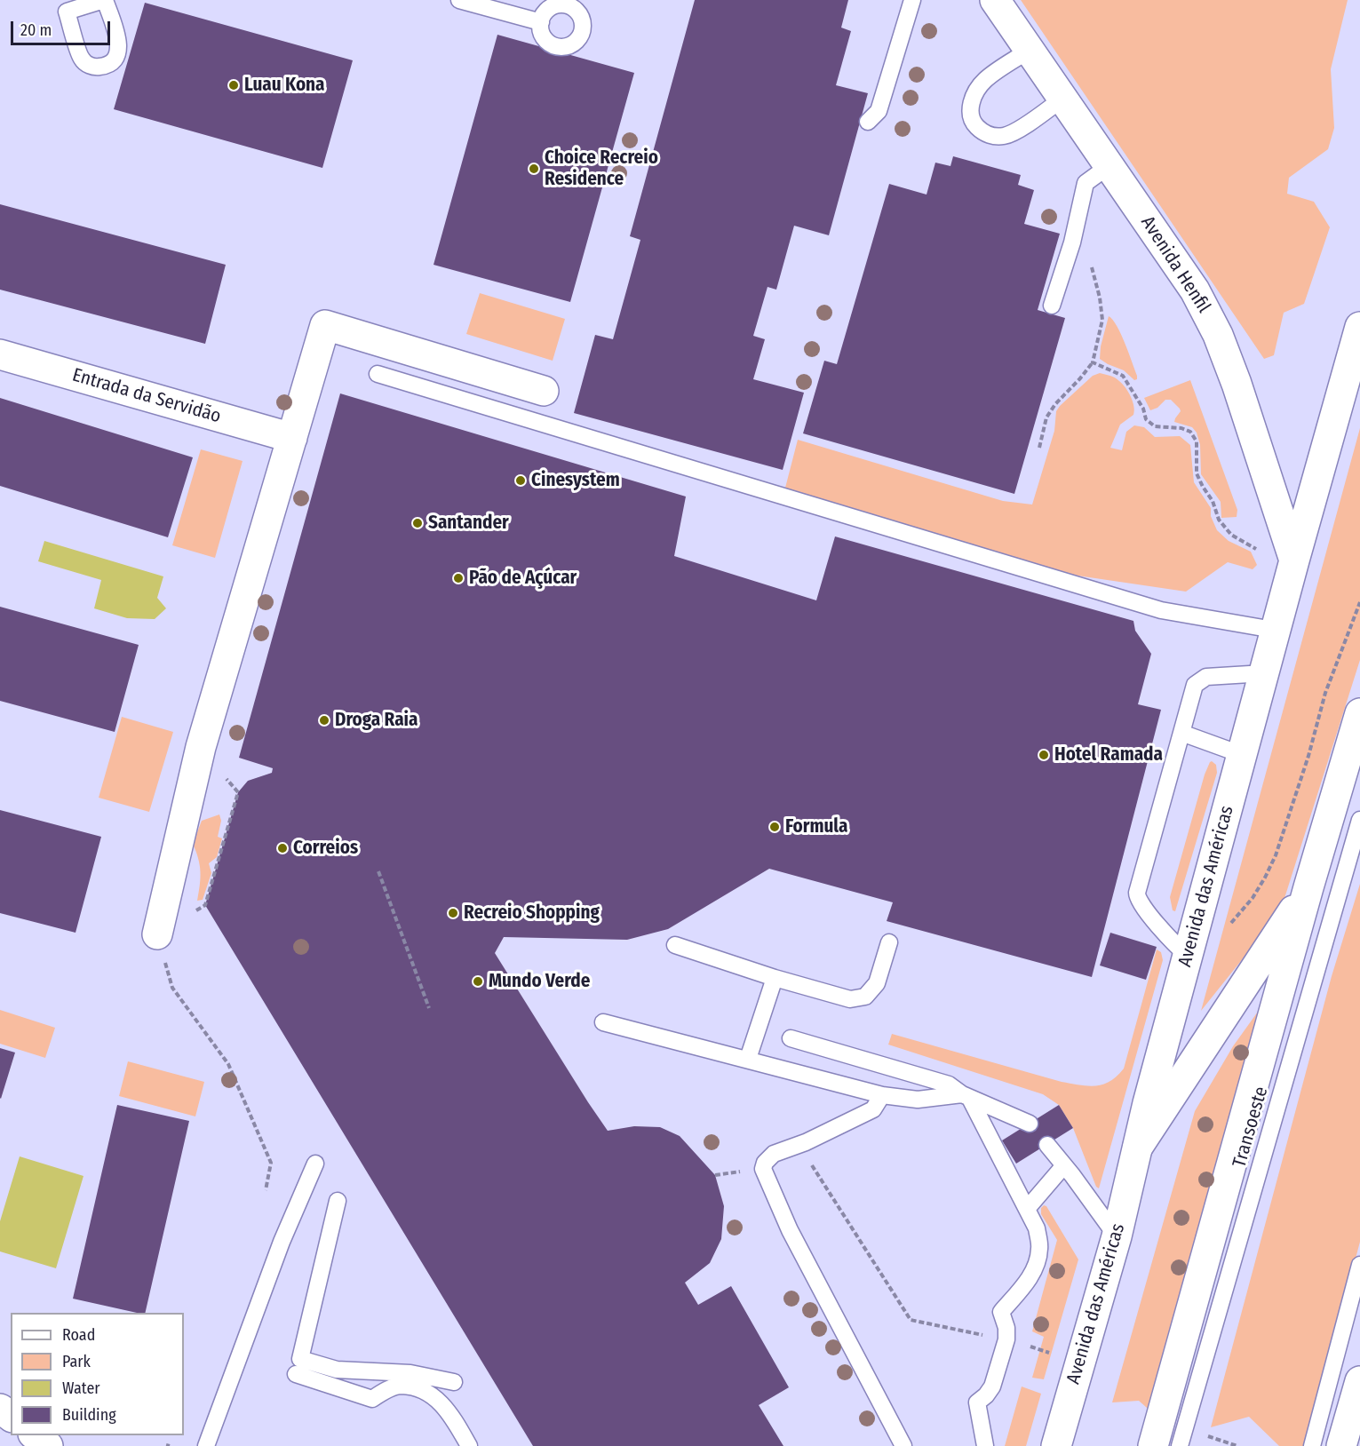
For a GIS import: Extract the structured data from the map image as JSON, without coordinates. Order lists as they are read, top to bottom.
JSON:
{
  "streets": {
    "main road": ["Avenida Henfil", "Entrada da Servidão", "Avenida das Américas"],
    "lane": ["Transoeste"]
  },
  "crossings": [
    ["Avenida Henfil", "Avenida das Américas"]
  ],
  "places": [
    "Luau Kona",
    "Choice Recreio Residence",
    "Cinesystem",
    "Santander",
    "Pão de Açúcar",
    "Droga Raia",
    "Hotel Ramada",
    "Formula",
    "Correios",
    "Recreio Shopping",
    "Mundo Verde"
  ],
  "legend": [
    "Road",
    "Park",
    "Water",
    "Building"
  ],
  "scale_bar": "20 m"
}
